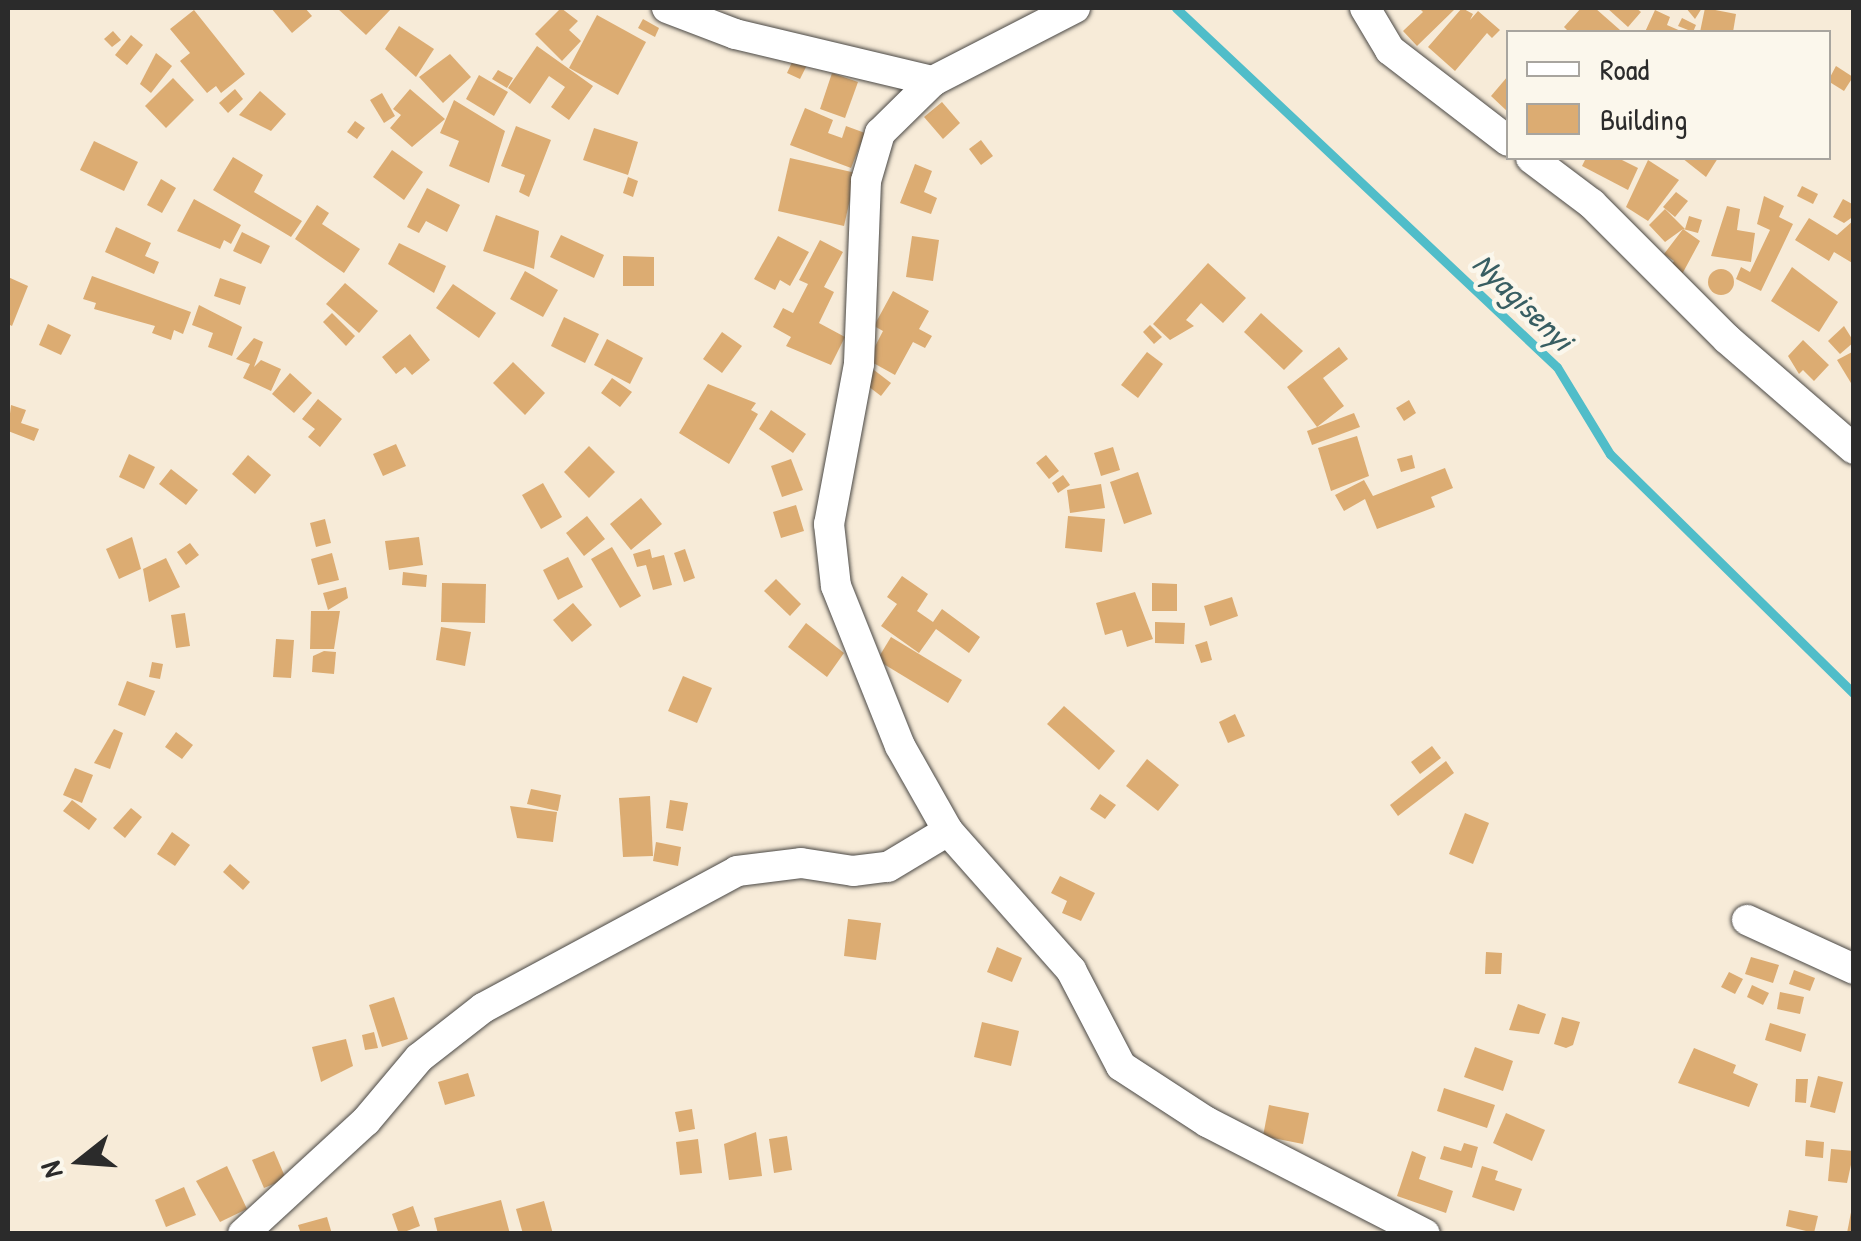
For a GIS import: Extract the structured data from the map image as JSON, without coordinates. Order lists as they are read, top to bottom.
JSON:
{
  "water": ["Nyagisenyi"],
  "legend": ["Road", "Building"],
  "north": "left"
}
